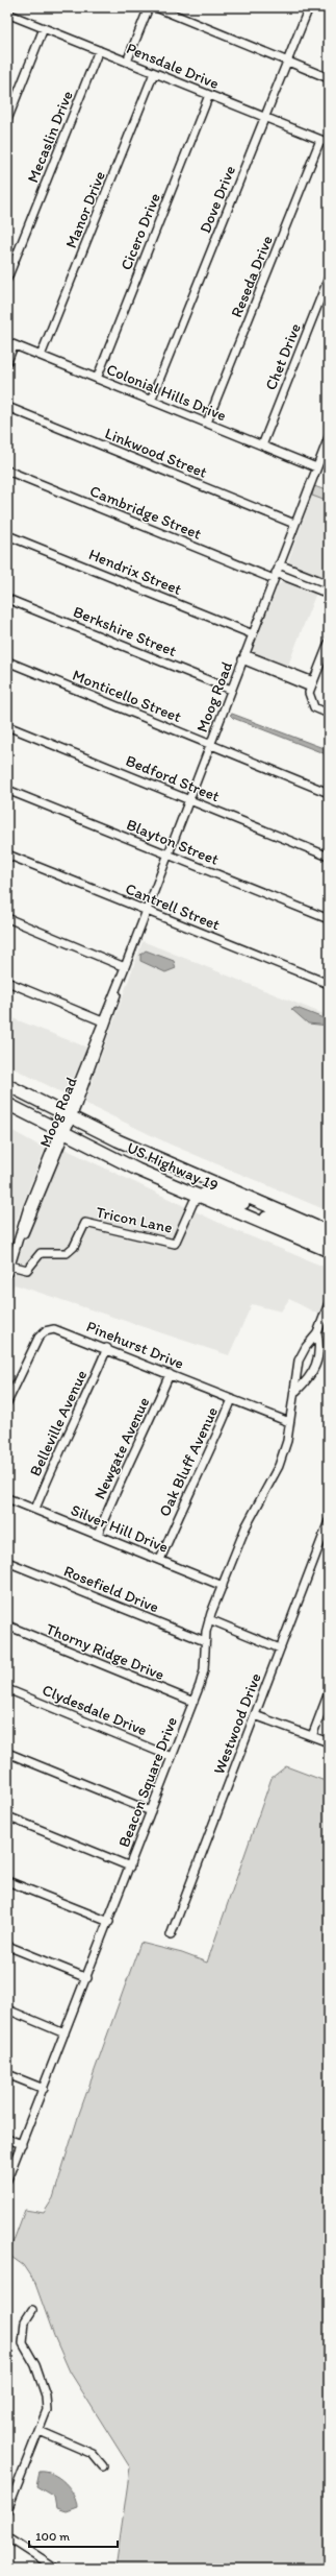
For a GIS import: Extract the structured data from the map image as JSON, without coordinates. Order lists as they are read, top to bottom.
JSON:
{
  "streets": {
    "highway": ["US Highway 19"],
    "street": [
      "Pensdale Drive",
      "Mecaslin Drive",
      "Dove Drive",
      "Manor Drive",
      "Cicero Drive",
      "Reseda Drive",
      "Chet Drive",
      "Colonial Hills Drive",
      "Linkwood Street",
      "Cambridge Street",
      "Hendrix Street",
      "Berkshire Street",
      "Monticello Street",
      "Moog Road",
      "Bedford Street",
      "Blayton Street",
      "Cantrell Street",
      "Tricon Lane",
      "Pinehurst Drive",
      "Belleville Avenue",
      "Newgate Avenue",
      "Oak Bluff Avenue",
      "Silver Hill Drive",
      "Rosefield Drive",
      "Thorny Ridge Drive",
      "Clydesdale Drive",
      "Westwood Drive",
      "Beacon Square Drive"
    ]
  },
  "crossings": [
    ["Pensdale Drive", "Mecaslin Drive"],
    ["Pensdale Drive", "Dove Drive"],
    ["Pensdale Drive", "Manor Drive"],
    ["Pensdale Drive", "Cicero Drive"],
    ["Pensdale Drive", "Reseda Drive"],
    ["Dove Drive", "Colonial Hills Drive"],
    ["Manor Drive", "Colonial Hills Drive"],
    ["Cicero Drive", "Colonial Hills Drive"],
    ["Reseda Drive", "Colonial Hills Drive"],
    ["Chet Drive", "Colonial Hills Drive"],
    ["Colonial Hills Drive", "Moog Road"],
    ["Linkwood Street", "Moog Road"],
    ["Cambridge Street", "Moog Road"],
    ["Hendrix Street", "Moog Road"],
    ["Berkshire Street", "Moog Road"],
    ["Monticello Street", "Moog Road"],
    ["Moog Road", "Bedford Street"],
    ["Moog Road", "Blayton Street"],
    ["Moog Road", "Cantrell Street"],
    ["Moog Road", "US Highway 19"],
    ["Moog Road", "Tricon Lane"],
    ["US Highway 19", "Tricon Lane"],
    ["Pinehurst Drive", "Belleville Avenue"],
    ["Pinehurst Drive", "Newgate Avenue"],
    ["Pinehurst Drive", "Oak Bluff Avenue"],
    ["Pinehurst Drive", "Beacon Square Drive"],
    ["Belleville Avenue", "Silver Hill Drive"],
    ["Newgate Avenue", "Silver Hill Drive"],
    ["Oak Bluff Avenue", "Silver Hill Drive"],
    ["Silver Hill Drive", "Beacon Square Drive"],
    ["Rosefield Drive", "Beacon Square Drive"],
    ["Thorny Ridge Drive", "Beacon Square Drive"],
    ["Clydesdale Drive", "Beacon Square Drive"]
  ],
  "scale_bar": "100 m"
}
